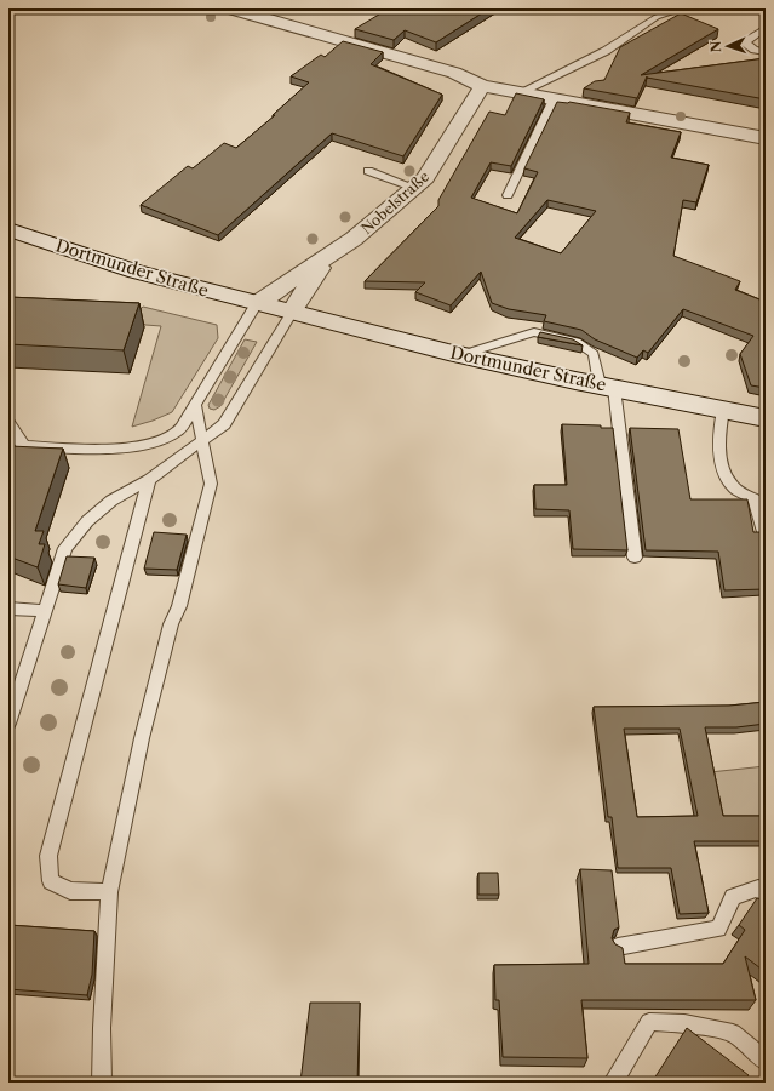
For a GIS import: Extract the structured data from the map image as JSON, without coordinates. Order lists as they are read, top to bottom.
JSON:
{
  "streets": {
    "street": ["Nobelstraße", "Dortmunder Straße"]
  },
  "crossings": [
    ["Nobelstraße", "Dortmunder Straße"]
  ],
  "north": "left"
}
